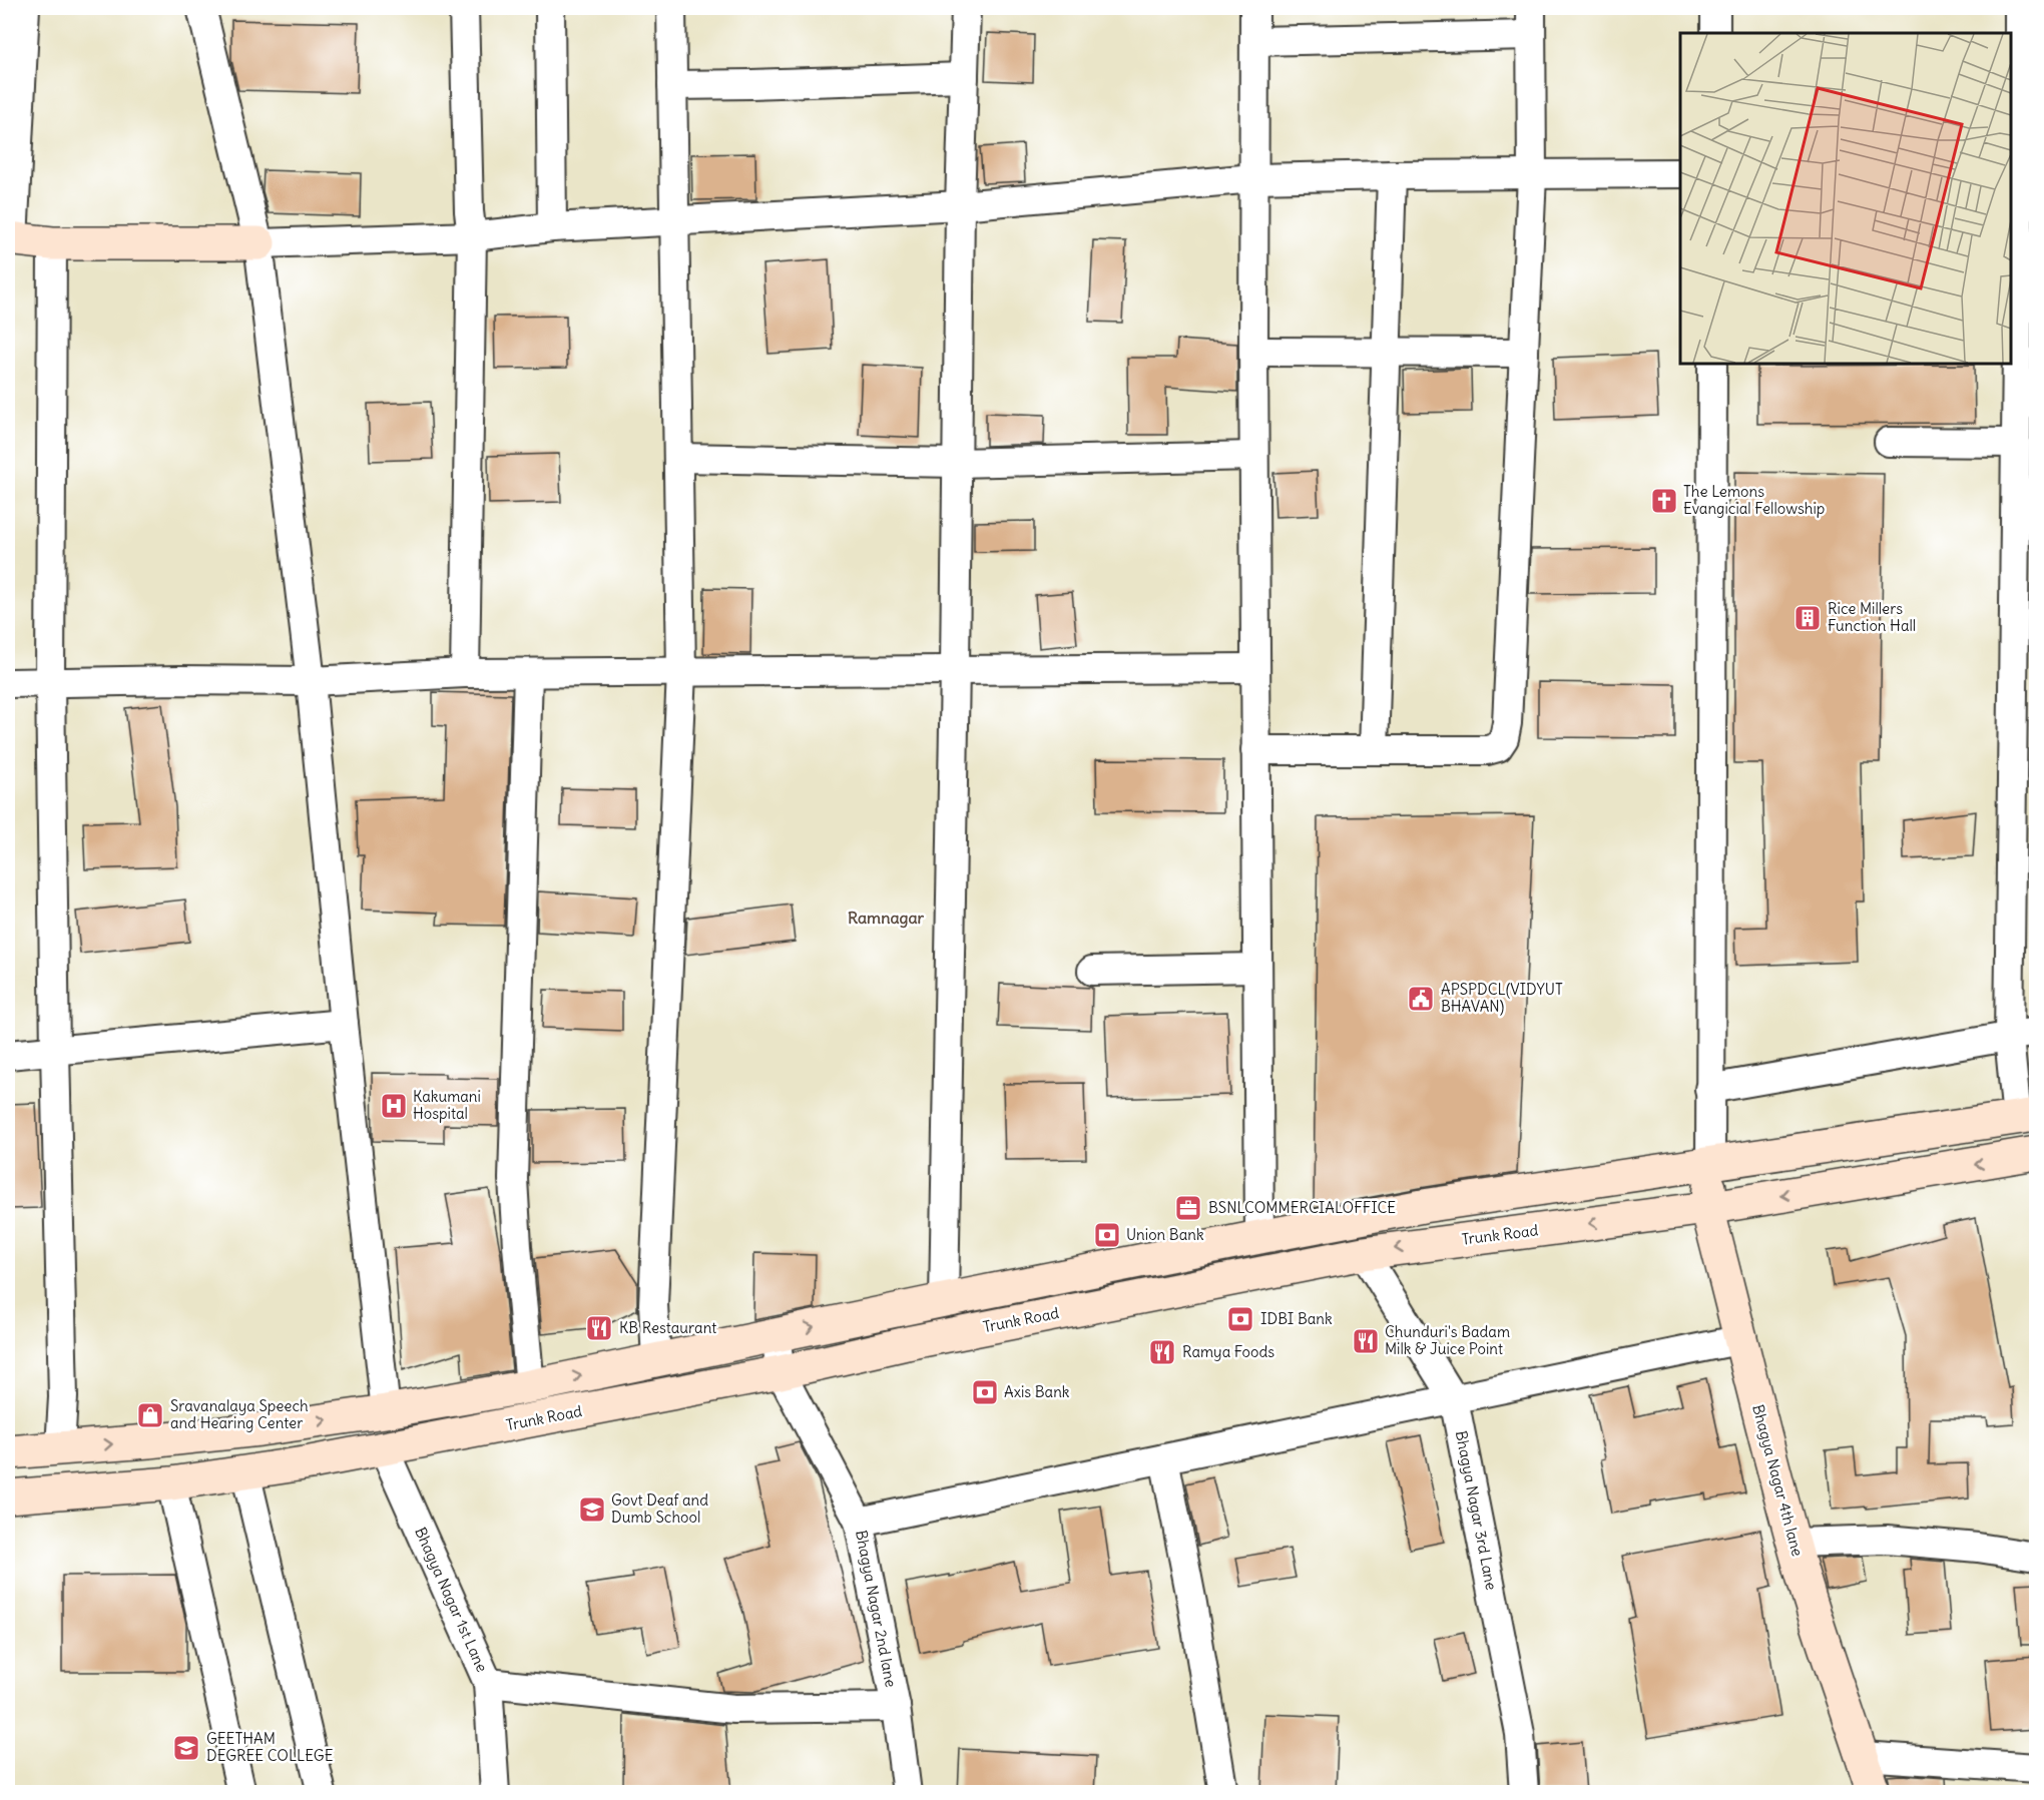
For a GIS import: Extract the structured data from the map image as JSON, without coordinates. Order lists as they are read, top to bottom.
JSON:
{
  "streets": {
    "main road": ["Trunk Road", "Bhagya Nagar 4th lane"],
    "street": ["Bhagya Nagar 3rd Lane", "Bhagya Nagar 1st Lane", "Bhagya Nagar 2nd lane"]
  },
  "crossings": [
    ["Trunk Road", "Bhagya Nagar 4th lane"],
    ["Trunk Road", "Bhagya Nagar 3rd Lane"],
    ["Trunk Road", "Bhagya Nagar 1st Lane"],
    ["Trunk Road", "Bhagya Nagar 2nd lane"]
  ],
  "districts": ["Ramnagar"],
  "places": {
    "church": ["The Lemons Evangicial Fellowship"],
    "building": ["Rice Millers Function Hall"],
    "public building": ["APSPDCL(VIDYUT BHAVAN)"],
    "hospital": ["Kakumani Hospital"],
    "office": ["BSNLCOMMERCIALOFFICE"],
    "bank": ["Union Bank", "IDBI Bank", "Axis Bank"],
    "restaurant": ["KB Restaurant", "Chunduri's Badam Milk & Juice Point", "Ramya Foods"],
    "shop": ["Sravanalaya Speech and Hearing Center"],
    "school or university": ["Govt Deaf and Dumb School", "GEETHAM DEGREE COLLEGE"]
  }
}
